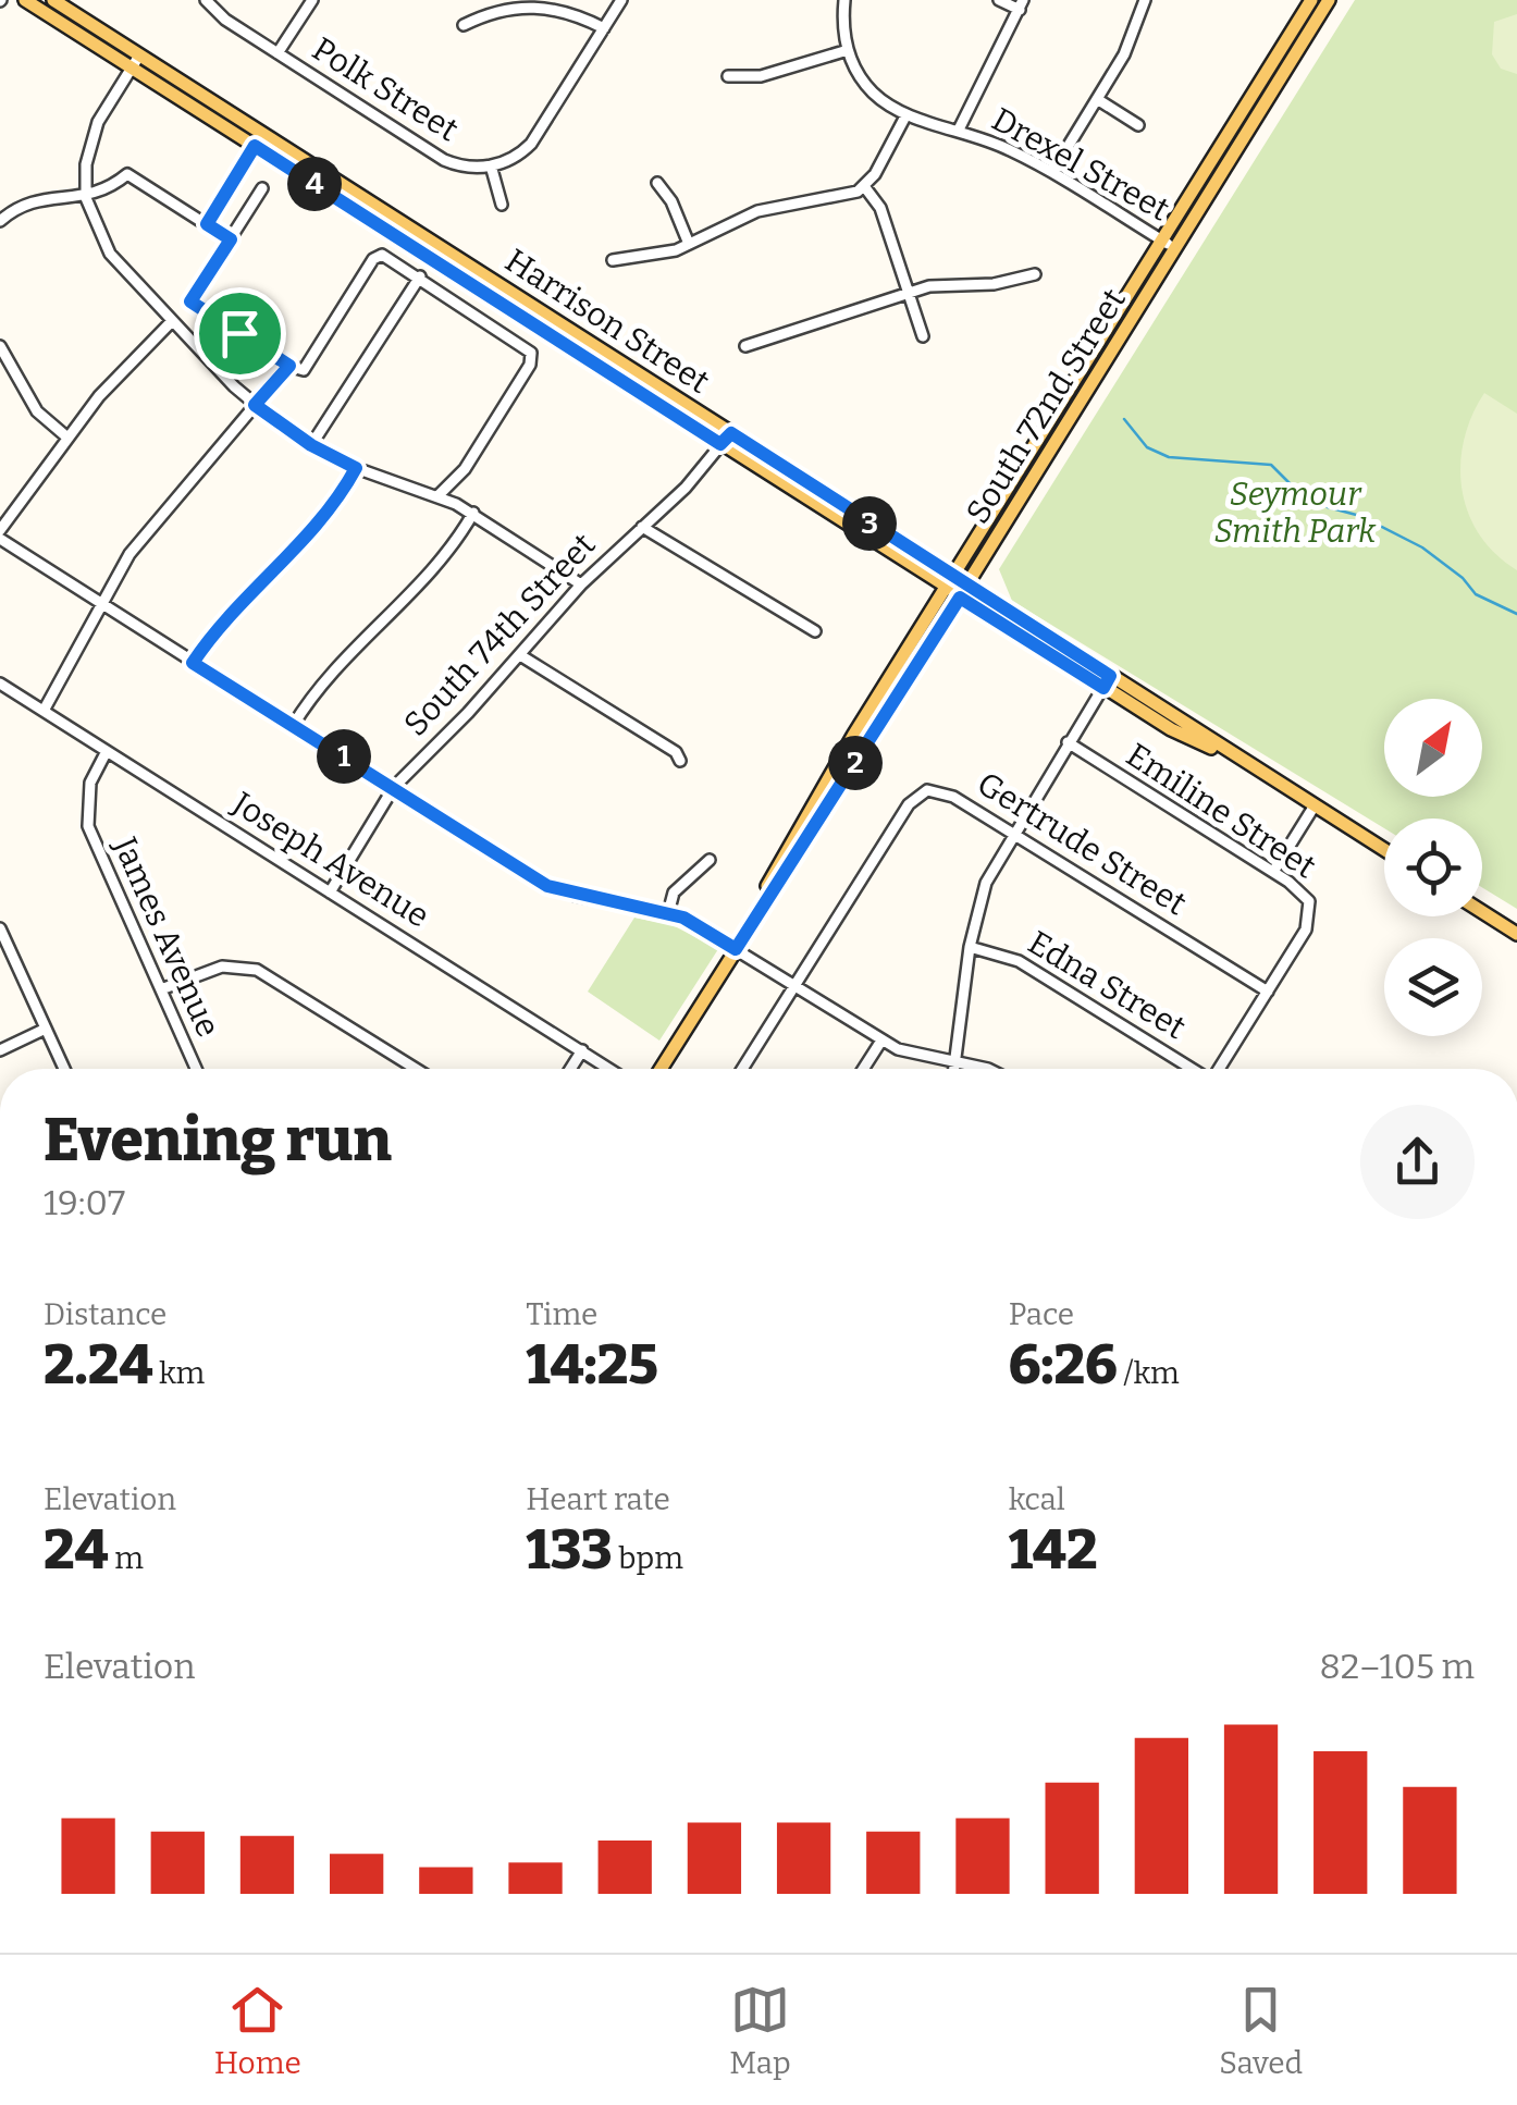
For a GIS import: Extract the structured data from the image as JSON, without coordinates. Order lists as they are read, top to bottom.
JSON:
{
  "streets": {
    "main road": ["Harrison Street", "South 72nd Street"],
    "street": [
      "Polk Street",
      "Drexel Street",
      "South 74th Street",
      "Emiline Street",
      "Gertrude Street",
      "Joseph Avenue",
      "James Avenue",
      "Edna Street"
    ]
  },
  "crossings": [
    ["Drexel Street", "South 72nd Street"],
    ["Harrison Street", "South 72nd Street"],
    ["Harrison Street", "South 74th Street"],
    ["South 74th Street", "Joseph Avenue"],
    ["Emiline Street", "Gertrude Street"],
    ["Joseph Avenue", "James Avenue"]
  ],
  "parks": ["Seymour Smith Park"],
  "north": "top right",
  "page": {
    "pins": [
      "4",
      "3",
      "1",
      "2"
    ],
    "heading": ["Evening run", "19:07"],
    "stats": [
      ["Distance", "2.24 km"],
      ["Time", "14:25"],
      ["Pace", "6:26 /km"],
      ["Elevation", "24 m"],
      ["Heart rate", "133 bpm"],
      ["kcal", "142"]
    ],
    "chart": ["Elevation", "82–105 m"],
    "tabs": ["Home", "Map", "Saved"]
  }
}
